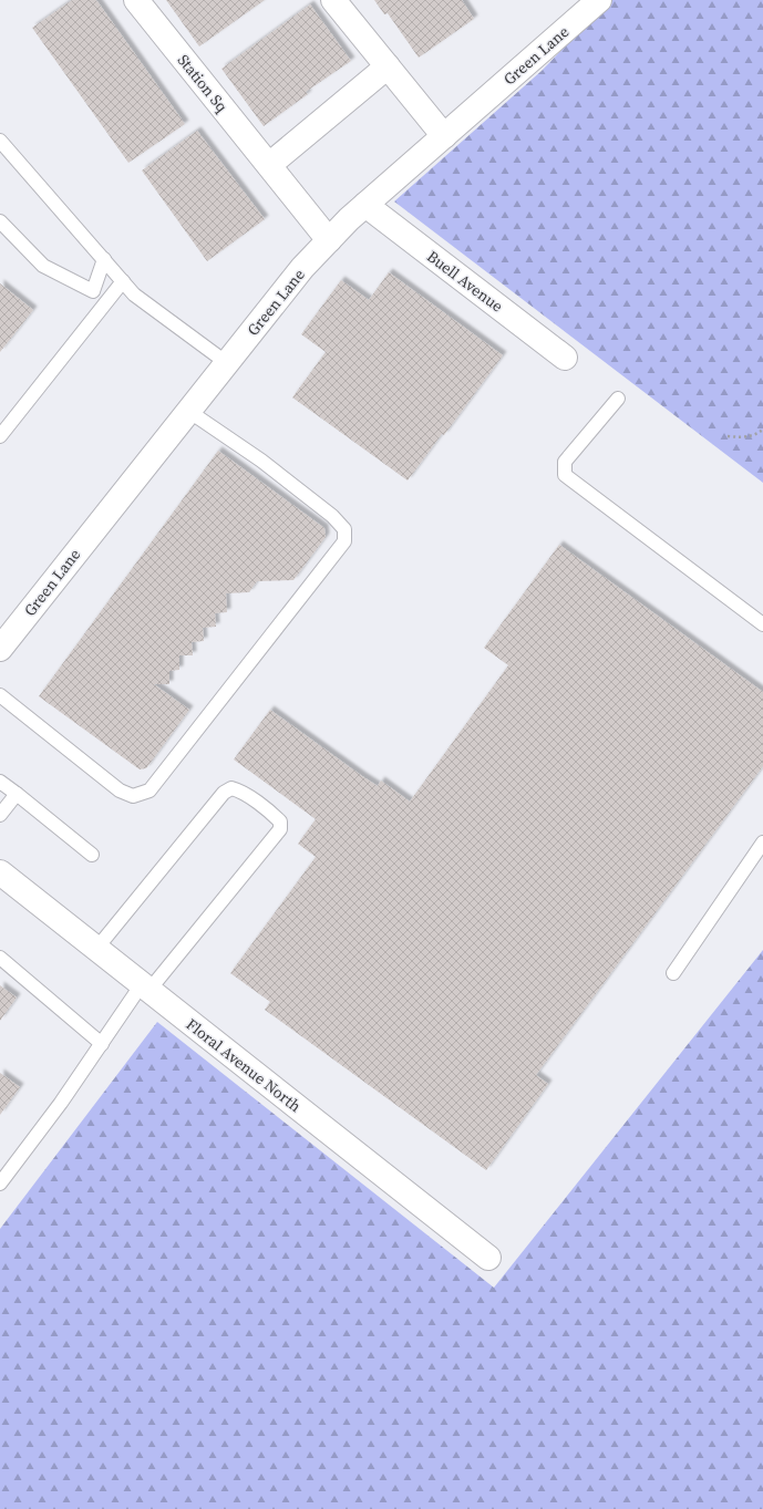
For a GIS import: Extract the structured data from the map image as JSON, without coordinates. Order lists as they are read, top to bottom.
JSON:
{
  "streets": {
    "street": [
      "Green Lane",
      "Station Sq",
      "Buell Avenue",
      "Floral Avenue North"
    ]
  },
  "crossings": [
    ["Green Lane", "Station Sq"],
    ["Green Lane", "Buell Avenue"]
  ]
}
